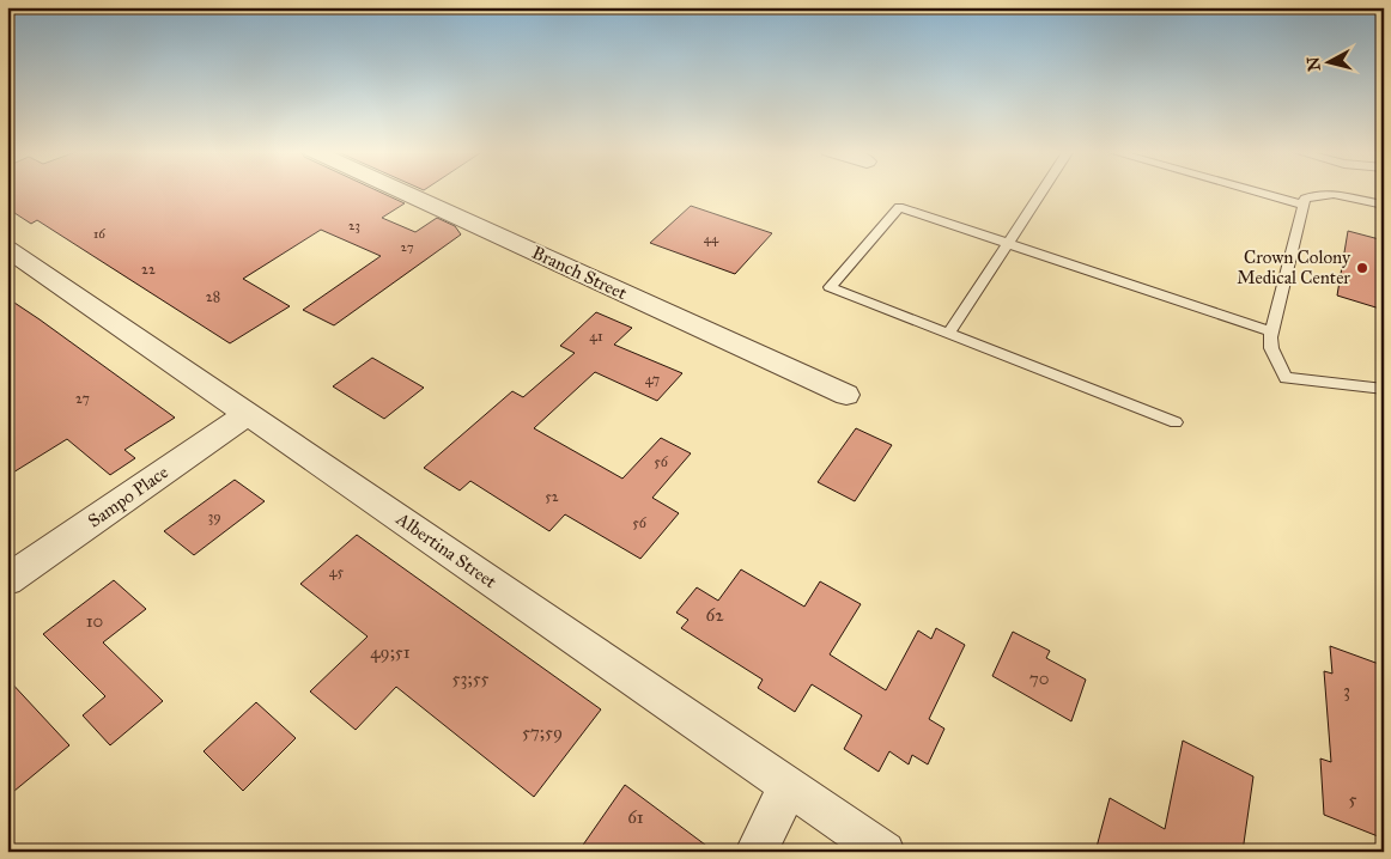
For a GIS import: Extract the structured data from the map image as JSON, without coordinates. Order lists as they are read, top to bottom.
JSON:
{
  "streets": {
    "street": ["Branch Street", "Sampo Place", "Albertina Street"]
  },
  "crossings": [
    ["Sampo Place", "Albertina Street"]
  ],
  "places": ["Crown Colony Medical Center"],
  "house_numbers": [
    "23",
    "16",
    "44",
    "27",
    "22",
    "28",
    "41",
    "47",
    "27",
    "56",
    "52",
    "39",
    "56",
    "45",
    "62",
    "10",
    "49;51",
    "53;55",
    "70",
    "3",
    "57;59",
    "5",
    "61"
  ],
  "north": "left"
}
